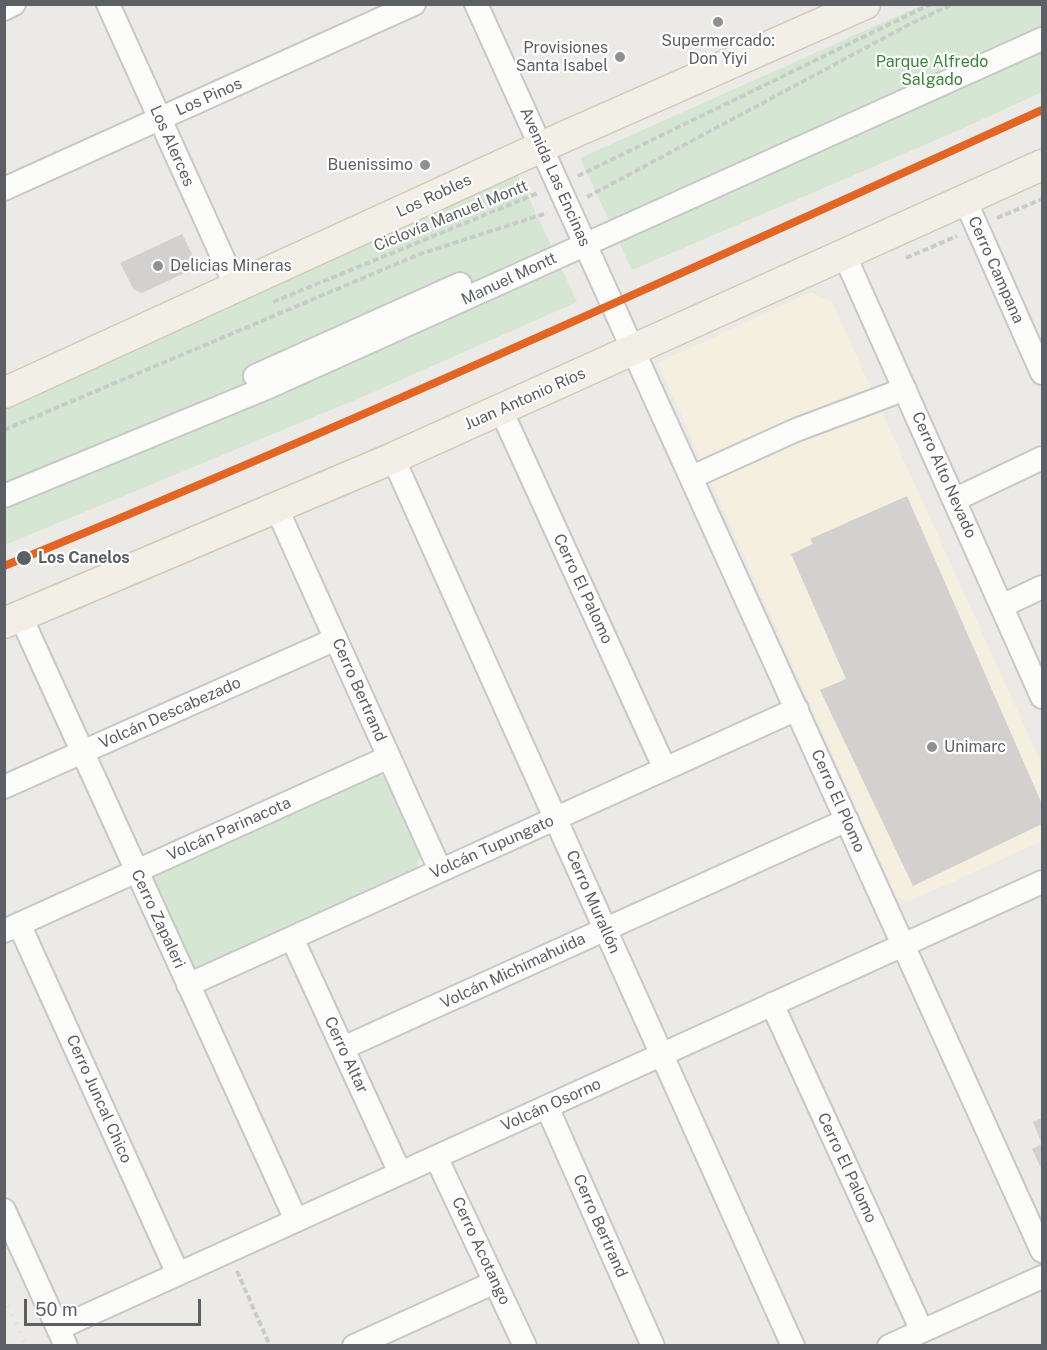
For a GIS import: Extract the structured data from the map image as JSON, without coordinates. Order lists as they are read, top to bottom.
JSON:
{
  "streets": {
    "main road": ["Los Robles", "Juan Antonio Ríos"],
    "street": [
      "Los Pinos",
      "Los Alerces",
      "Avenida Las Encinas",
      "Cerro Campana",
      "Manuel Montt",
      "Cerro Alto Nevado",
      "Cerro El Palomo",
      "Cerro Bertrand",
      "Volcán Descabezado",
      "Cerro El Plomo",
      "Volcán Parinacota",
      "Volcán Tupungato",
      "Cerro Murallón",
      "Cerro Zapaleri",
      "Volcán Michimahuida",
      "Cerro Altar",
      "Cerro Juncal Chico",
      "Volcán Osorno",
      "Cerro Acotango"
    ],
    "path": ["Ciclovía Manuel Montt"]
  },
  "crossings": [
    ["Los Pinos", "Los Alerces"],
    ["Los Alerces", "Los Robles"],
    ["Avenida Las Encinas", "Los Robles"],
    ["Avenida Las Encinas", "Ciclovía Manuel Montt"],
    ["Avenida Las Encinas", "Manuel Montt"],
    ["Avenida Las Encinas", "Juan Antonio Ríos"],
    ["Avenida Las Encinas", "Cerro El Plomo"],
    ["Cerro Campana", "Juan Antonio Ríos"],
    ["Juan Antonio Ríos", "Cerro Alto Nevado"],
    ["Juan Antonio Ríos", "Cerro El Palomo"],
    ["Juan Antonio Ríos", "Cerro Bertrand"],
    ["Juan Antonio Ríos", "Cerro El Plomo"],
    ["Juan Antonio Ríos", "Cerro Murallón"],
    ["Juan Antonio Ríos", "Cerro Zapaleri"],
    ["Cerro El Palomo", "Volcán Tupungato"],
    ["Cerro El Palomo", "Volcán Osorno"],
    ["Cerro Bertrand", "Volcán Descabezado"],
    ["Cerro Bertrand", "Volcán Parinacota"],
    ["Cerro Bertrand", "Volcán Tupungato"],
    ["Cerro Bertrand", "Volcán Osorno"],
    ["Volcán Descabezado", "Cerro Zapaleri"],
    ["Cerro El Plomo", "Volcán Tupungato"],
    ["Cerro El Plomo", "Volcán Michimahuida"],
    ["Cerro El Plomo", "Volcán Osorno"],
    ["Volcán Parinacota", "Cerro Zapaleri"],
    ["Volcán Parinacota", "Cerro Juncal Chico"],
    ["Volcán Tupungato", "Cerro Murallón"],
    ["Volcán Tupungato", "Cerro Zapaleri"],
    ["Volcán Tupungato", "Cerro Altar"],
    ["Cerro Murallón", "Volcán Michimahuida"],
    ["Cerro Murallón", "Volcán Osorno"],
    ["Cerro Zapaleri", "Volcán Osorno"],
    ["Volcán Michimahuida", "Cerro Altar"],
    ["Cerro Altar", "Volcán Osorno"],
    ["Cerro Juncal Chico", "Volcán Osorno"],
    ["Volcán Osorno", "Cerro Acotango"]
  ],
  "parks": ["Parque Alfredo Salgado"],
  "places": [
    "Supermercado: Don Yiyi",
    "Provisiones Santa Isabel",
    "Buenissimo",
    "Delicias Mineras",
    "Los Canelos",
    "Unimarc"
  ],
  "scale_bar": "50 m"
}
